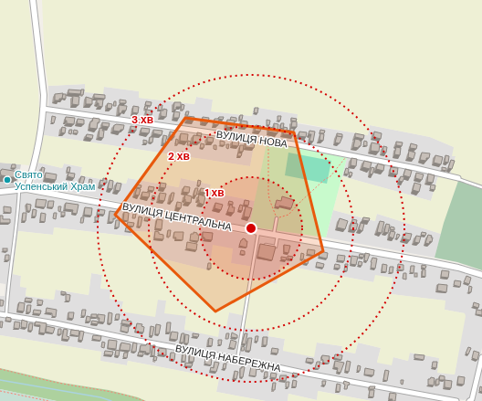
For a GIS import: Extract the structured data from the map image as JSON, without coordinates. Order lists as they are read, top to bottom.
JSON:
{
  "streets": {
    "street": ["ВУЛИЦЯ НОВА", "ВУЛИЦЯ ЦЕНТРАЛЬНА", "ВУЛИЦЯ НАБЕРЕЖНА"]
  },
  "places": ["Свято Успенський Храм"],
  "rings": ["3 хв", "2 хв", "1 хв"]
}
